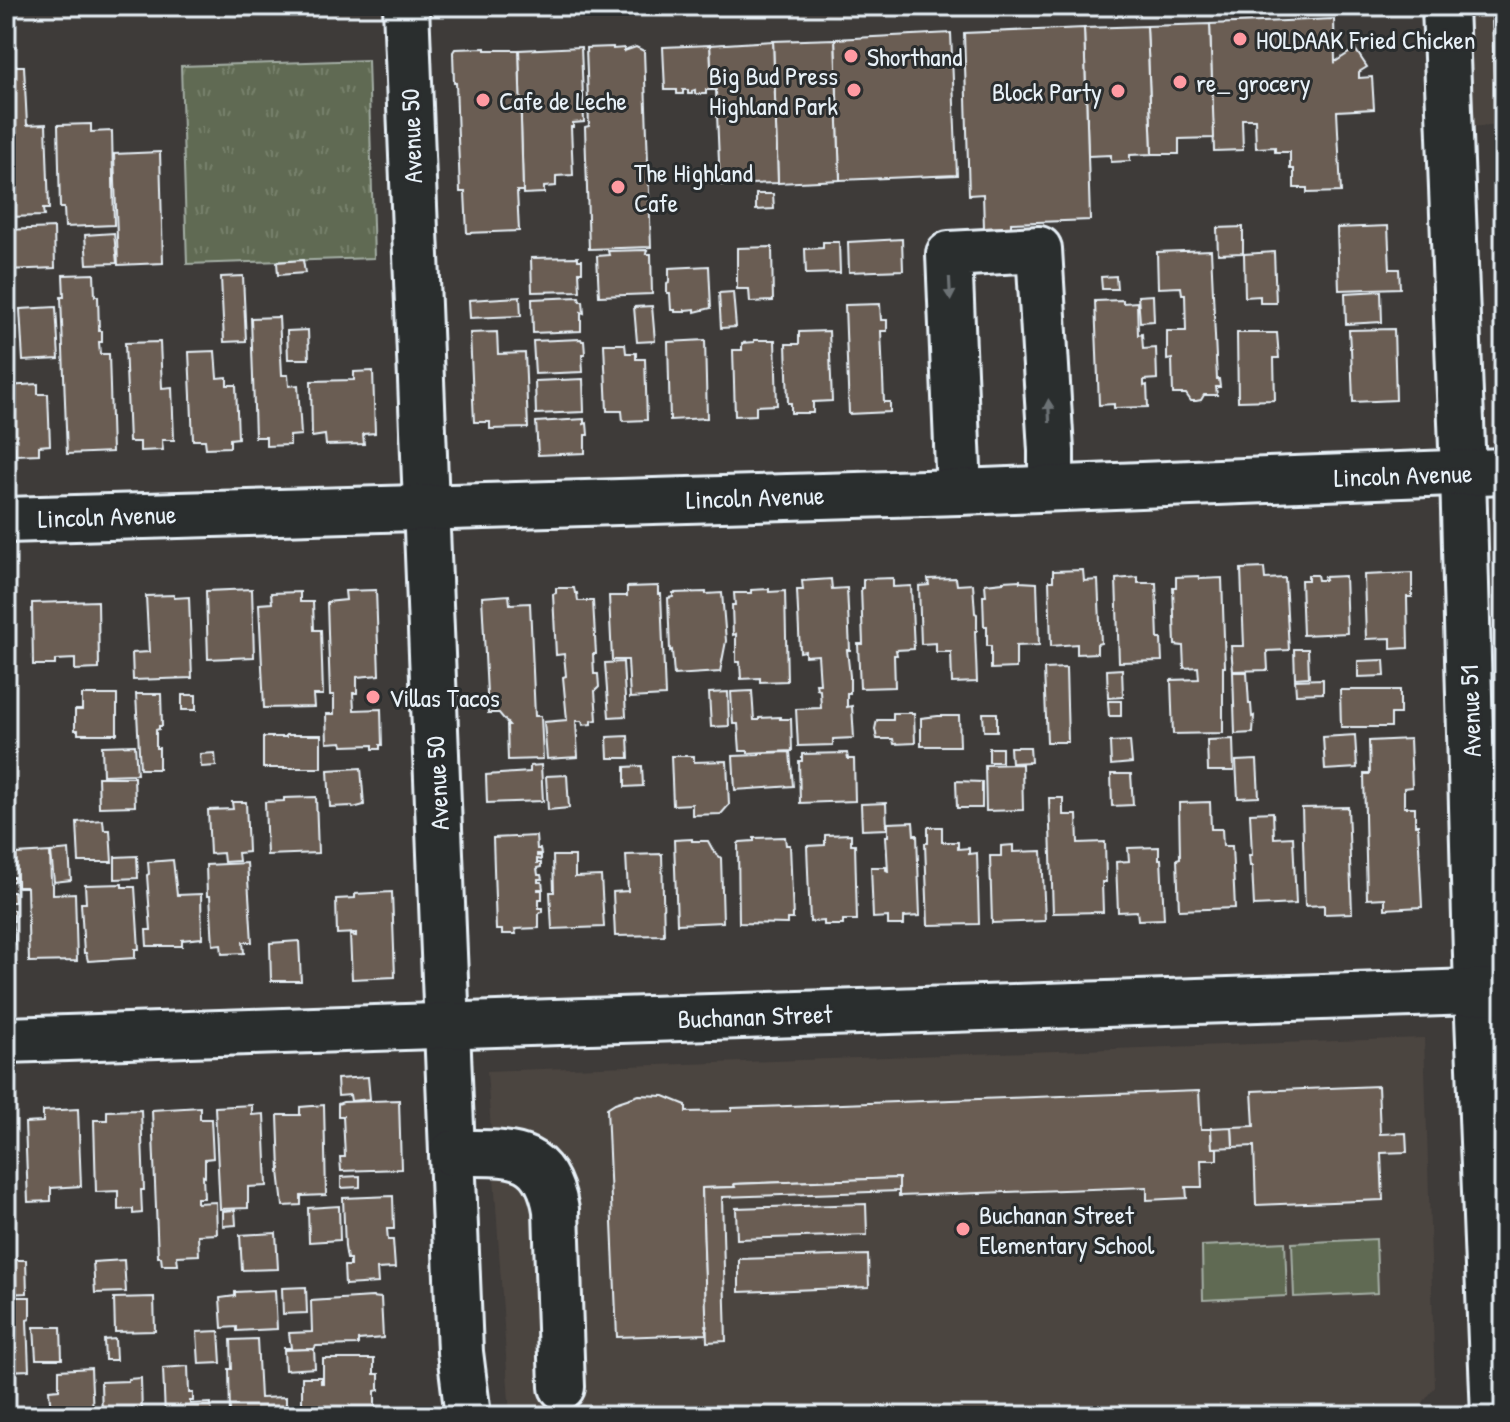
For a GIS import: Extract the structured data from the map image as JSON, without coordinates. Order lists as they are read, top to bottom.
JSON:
{
  "streets": {
    "street": [
      "Avenue 50",
      "Lincoln Avenue",
      "Avenue 51",
      "Buchanan Street"
    ]
  },
  "crossings": [
    ["Avenue 50", "Lincoln Avenue"],
    ["Avenue 50", "Buchanan Street"],
    ["Lincoln Avenue", "Avenue 51"],
    ["Avenue 51", "Buchanan Street"]
  ],
  "places": [
    "HOLDAAK Fried Chicken",
    "Shorthand",
    "re_ grocery",
    "Big Bud Press Highland Park",
    "Block Party",
    "Cafe de Leche",
    "The Highland Cafe",
    "Villas Tacos",
    "Buchanan Street Elementary School"
  ]
}
